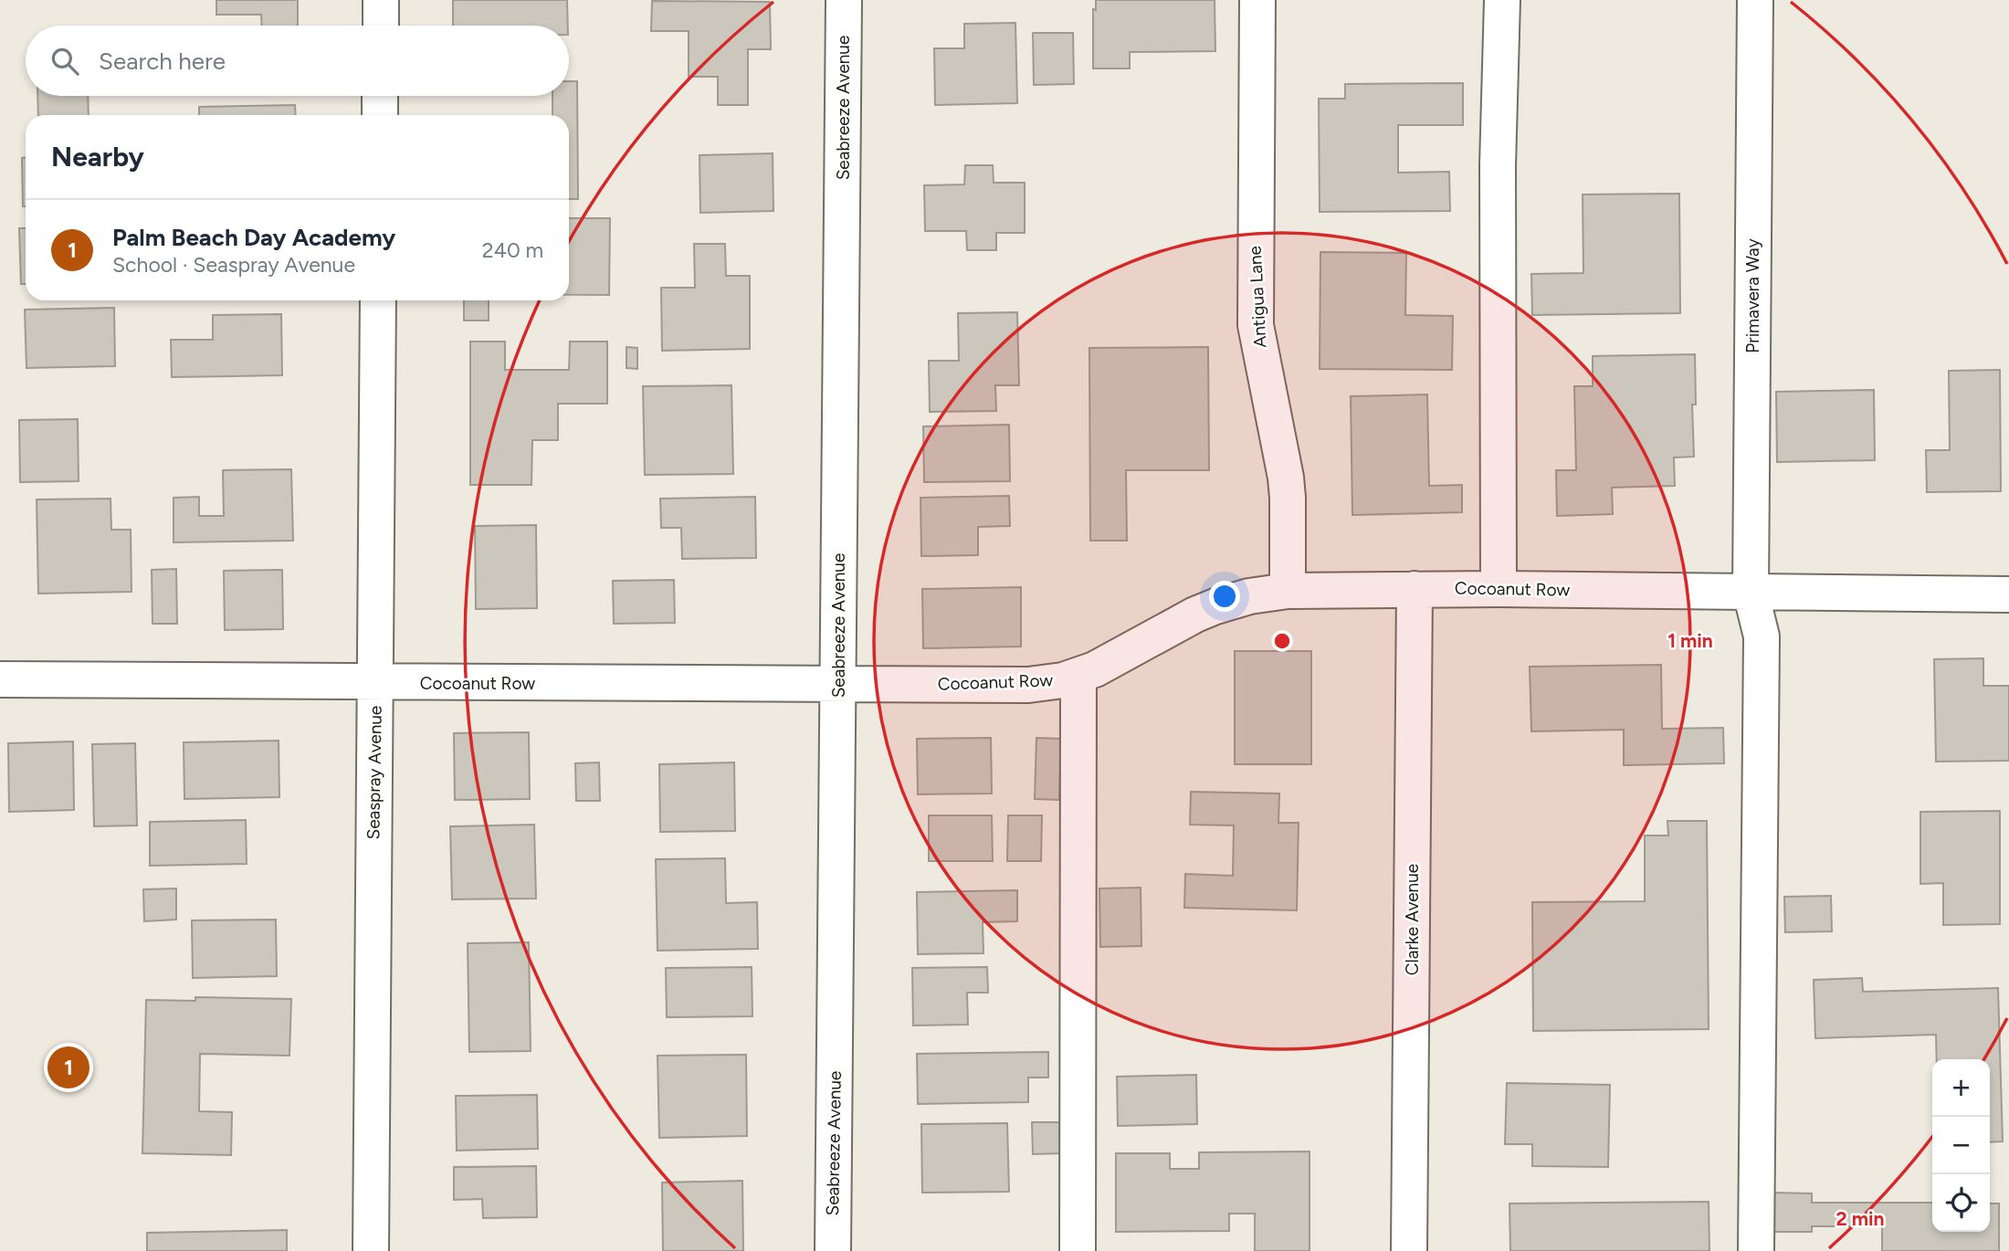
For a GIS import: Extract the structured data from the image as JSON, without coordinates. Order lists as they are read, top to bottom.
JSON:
{
  "streets": {
    "street": [
      "Seabreeze Avenue",
      "Primavera Way",
      "Antigua Lane",
      "Cocoanut Row",
      "Seaspray Avenue",
      "Clarke Avenue"
    ]
  },
  "crossings": [
    ["Seabreeze Avenue", "Cocoanut Row"],
    ["Primavera Way", "Cocoanut Row"],
    ["Antigua Lane", "Cocoanut Row"],
    ["Cocoanut Row", "Seaspray Avenue"],
    ["Cocoanut Row", "Clarke Avenue"]
  ],
  "page": {
    "search": "Search here",
    "heading": "Nearby",
    "list": [
      {
        "mark": "1",
        "name": "Palm Beach Day Academy",
        "note": "School · Seaspray Avenue",
        "value": "240 m"
      }
    ],
    "pins": "1",
    "map_buttons": ["+", "−"]
  },
  "rings": ["1 min", "2 min"]
}
